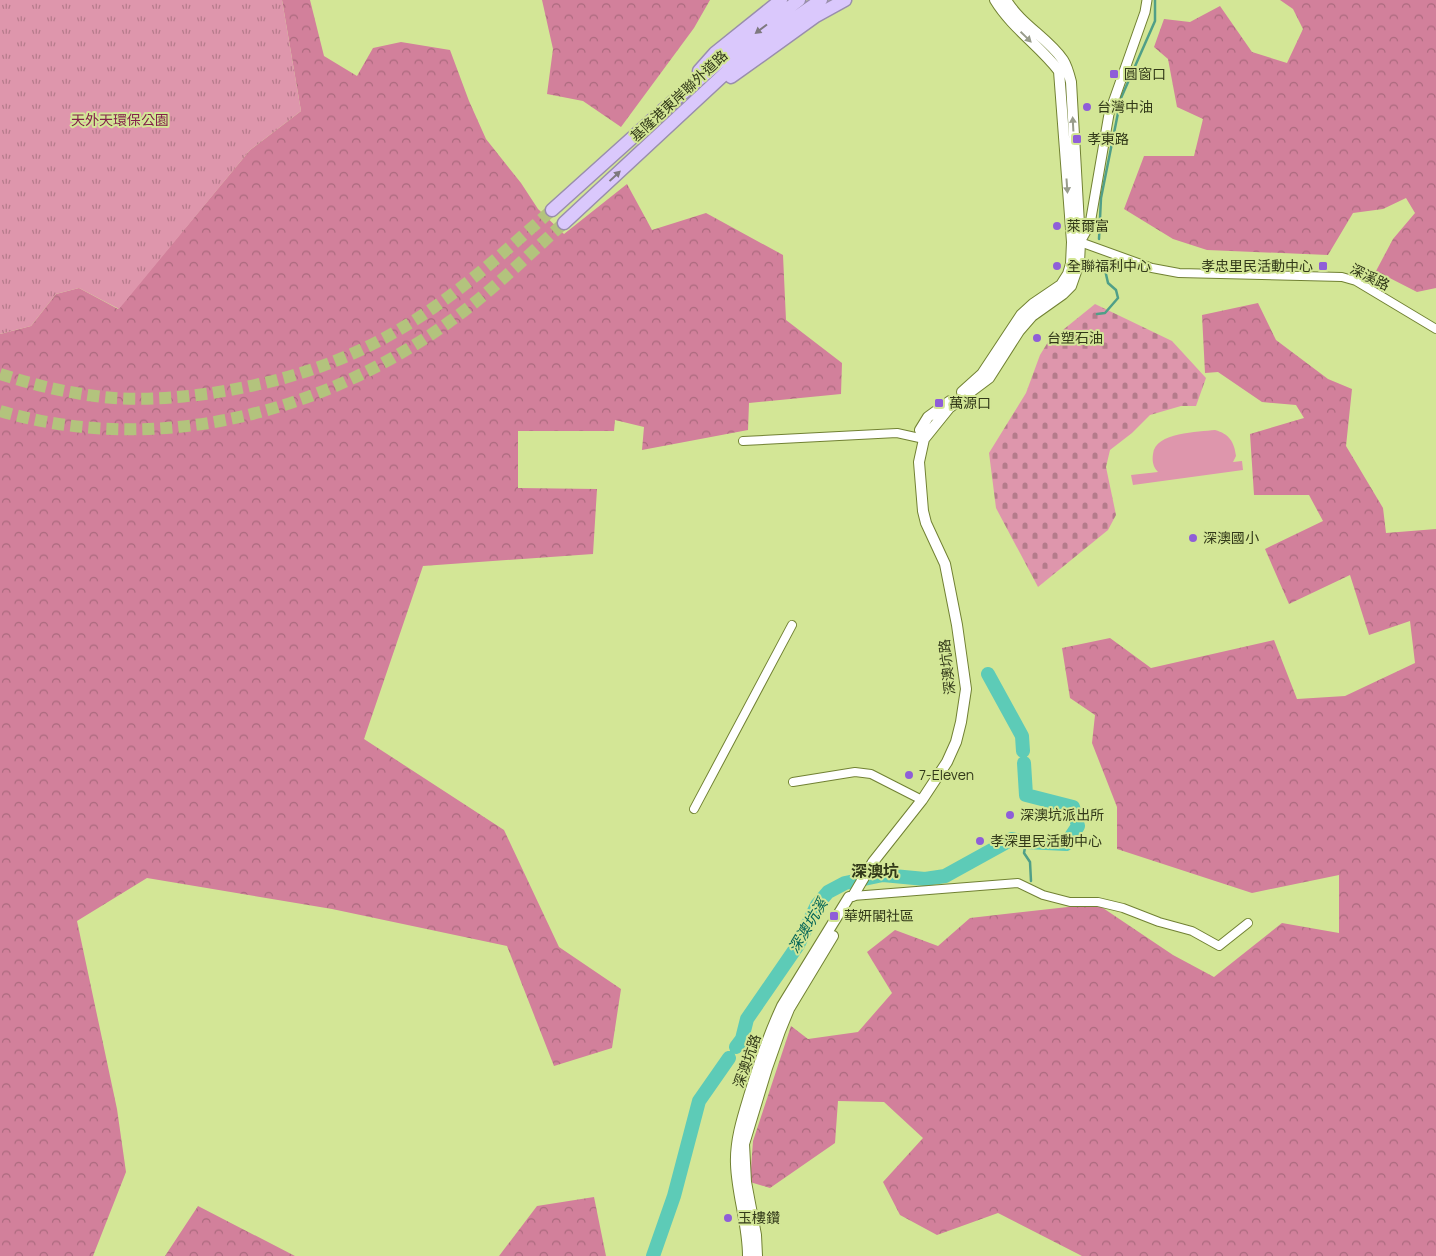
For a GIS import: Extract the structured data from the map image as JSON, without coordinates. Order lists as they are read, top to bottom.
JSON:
{
  "streets": {
    "highway": ["基隆港東岸聯外道路"],
    "main road": ["深澳坑路"],
    "street": ["深溪路"]
  },
  "crossings": [
    ["深溪路", "深澳坑路"]
  ],
  "districts": ["深澳坑"],
  "water": ["深澳坑溪"],
  "parks": ["天外天環保公園"],
  "places": {
    "transit": [
      "圓窗口",
      "孝東路",
      "孝忠里民活動中心",
      "萬源口",
      "華妍閣社區"
    ],
    "other": [
      "台灣中油",
      "萊爾富",
      "全聯福利中心",
      "台塑石油",
      "深澳國小",
      "7-Eleven",
      "深澳坑派出所",
      "孝深里民活動中心",
      "玉樓鑽"
    ]
  }
}
